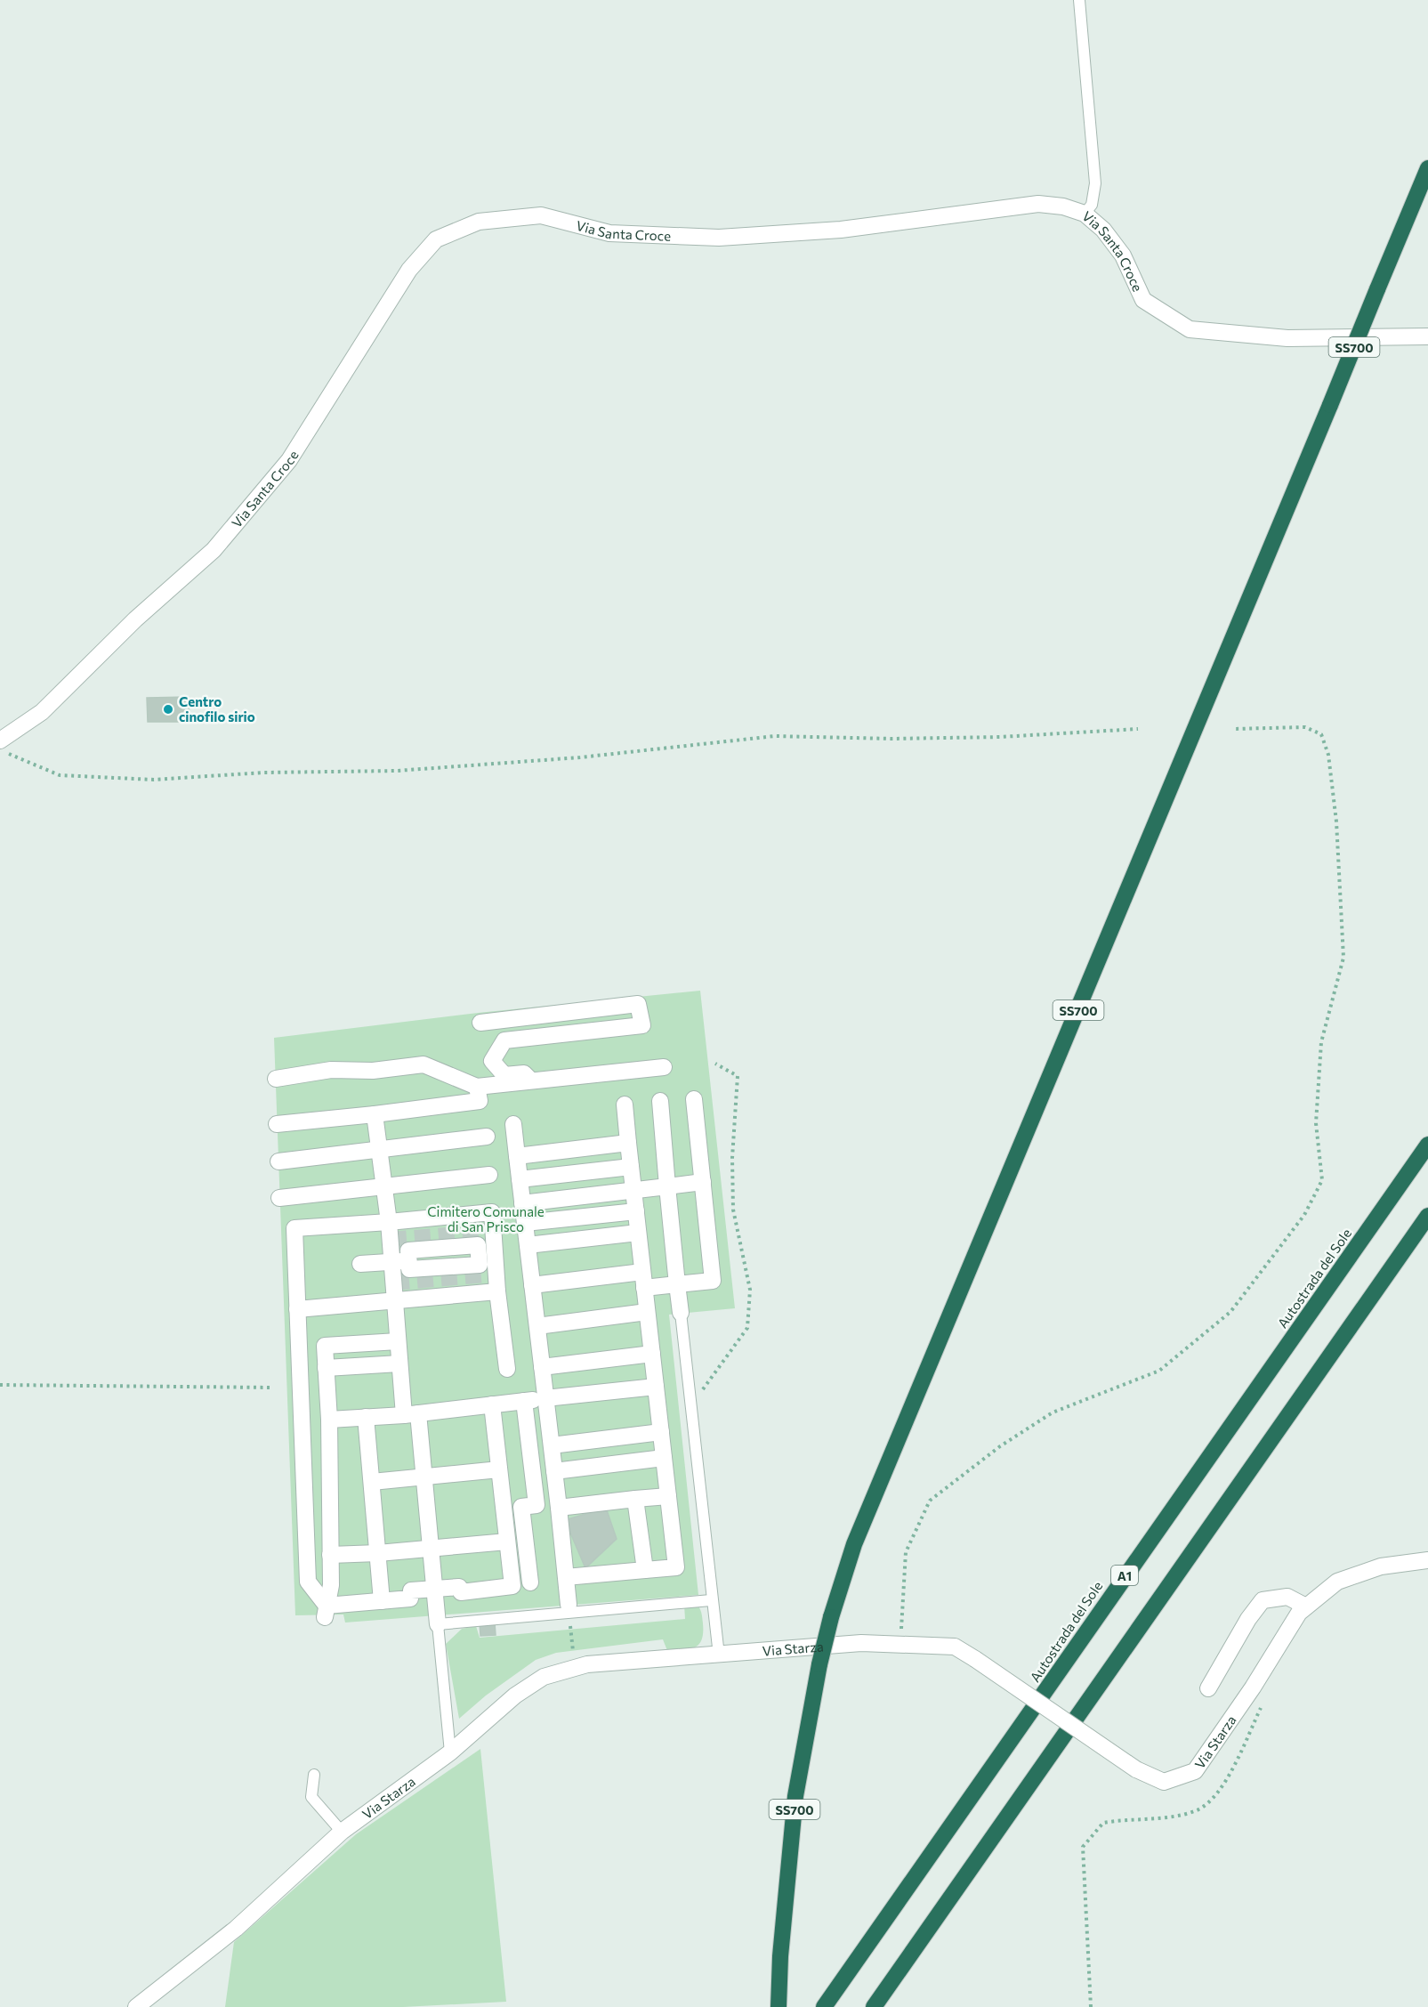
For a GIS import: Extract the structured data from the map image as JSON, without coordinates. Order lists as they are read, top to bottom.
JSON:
{
  "streets": {
    "highway": ["SS700", "Autostrada del Sole", "A1"],
    "street": ["Via Santa Croce", "Via Starza"]
  },
  "parks": ["Cimitero Comunale di San Prisco"],
  "places": ["Centro cinofilo sirio"]
}
